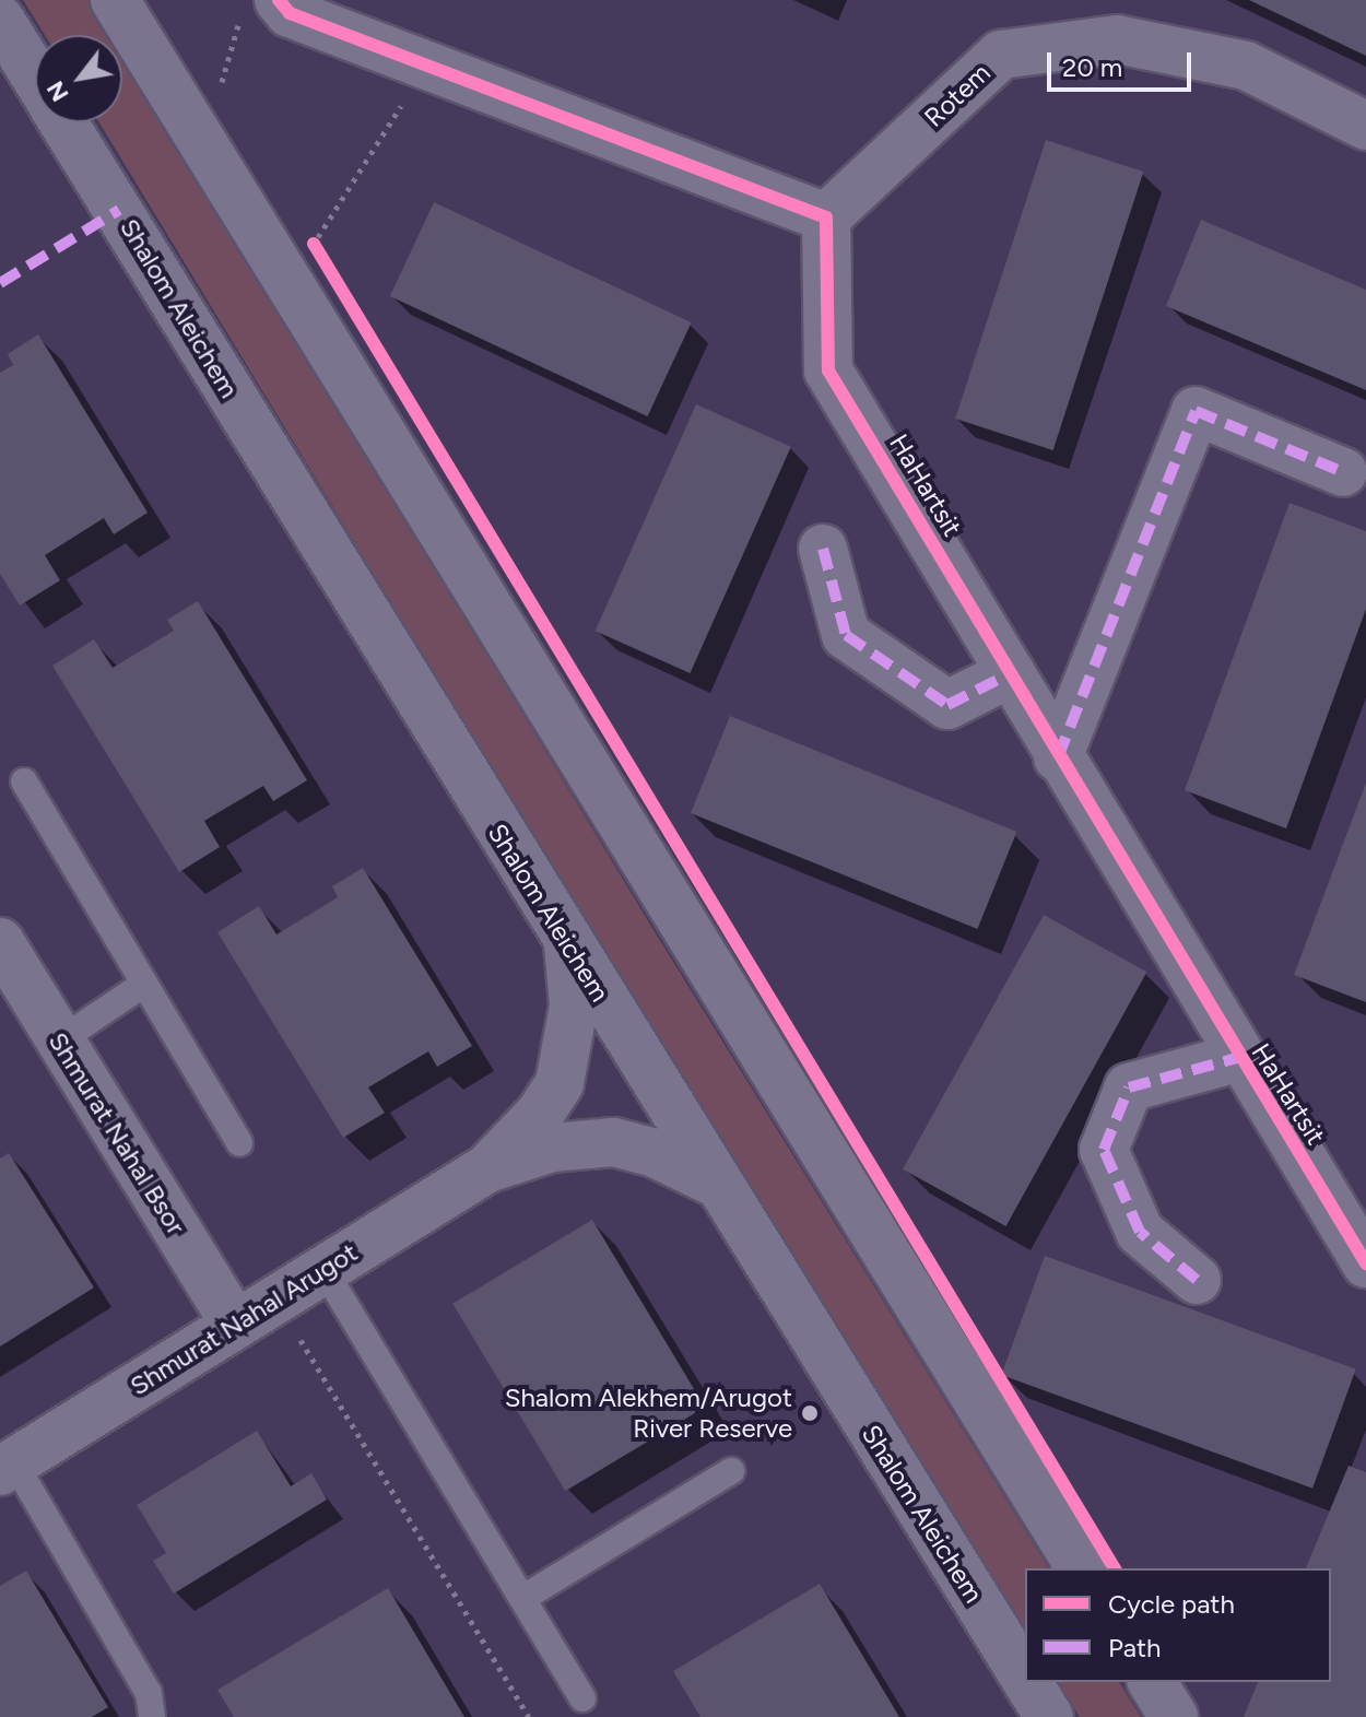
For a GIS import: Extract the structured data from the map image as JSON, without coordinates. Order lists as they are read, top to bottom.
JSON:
{
  "streets": {
    "street": [
      "Rotem",
      "Shalom Aleichem",
      "HaHartsit",
      "Shmurat Nahal Bsor",
      "Shmurat Nahal Arugot"
    ]
  },
  "crossings": [
    ["Rotem", "HaHartsit"],
    ["Shalom Aleichem", "Shmurat Nahal Arugot"],
    ["Shmurat Nahal Bsor", "Shmurat Nahal Arugot"]
  ],
  "places": ["Shalom Alekhem/Arugot River Reserve"],
  "legend": ["Cycle path", "Path"],
  "scale_bar": "20 m",
  "north": "bottom left"
}
